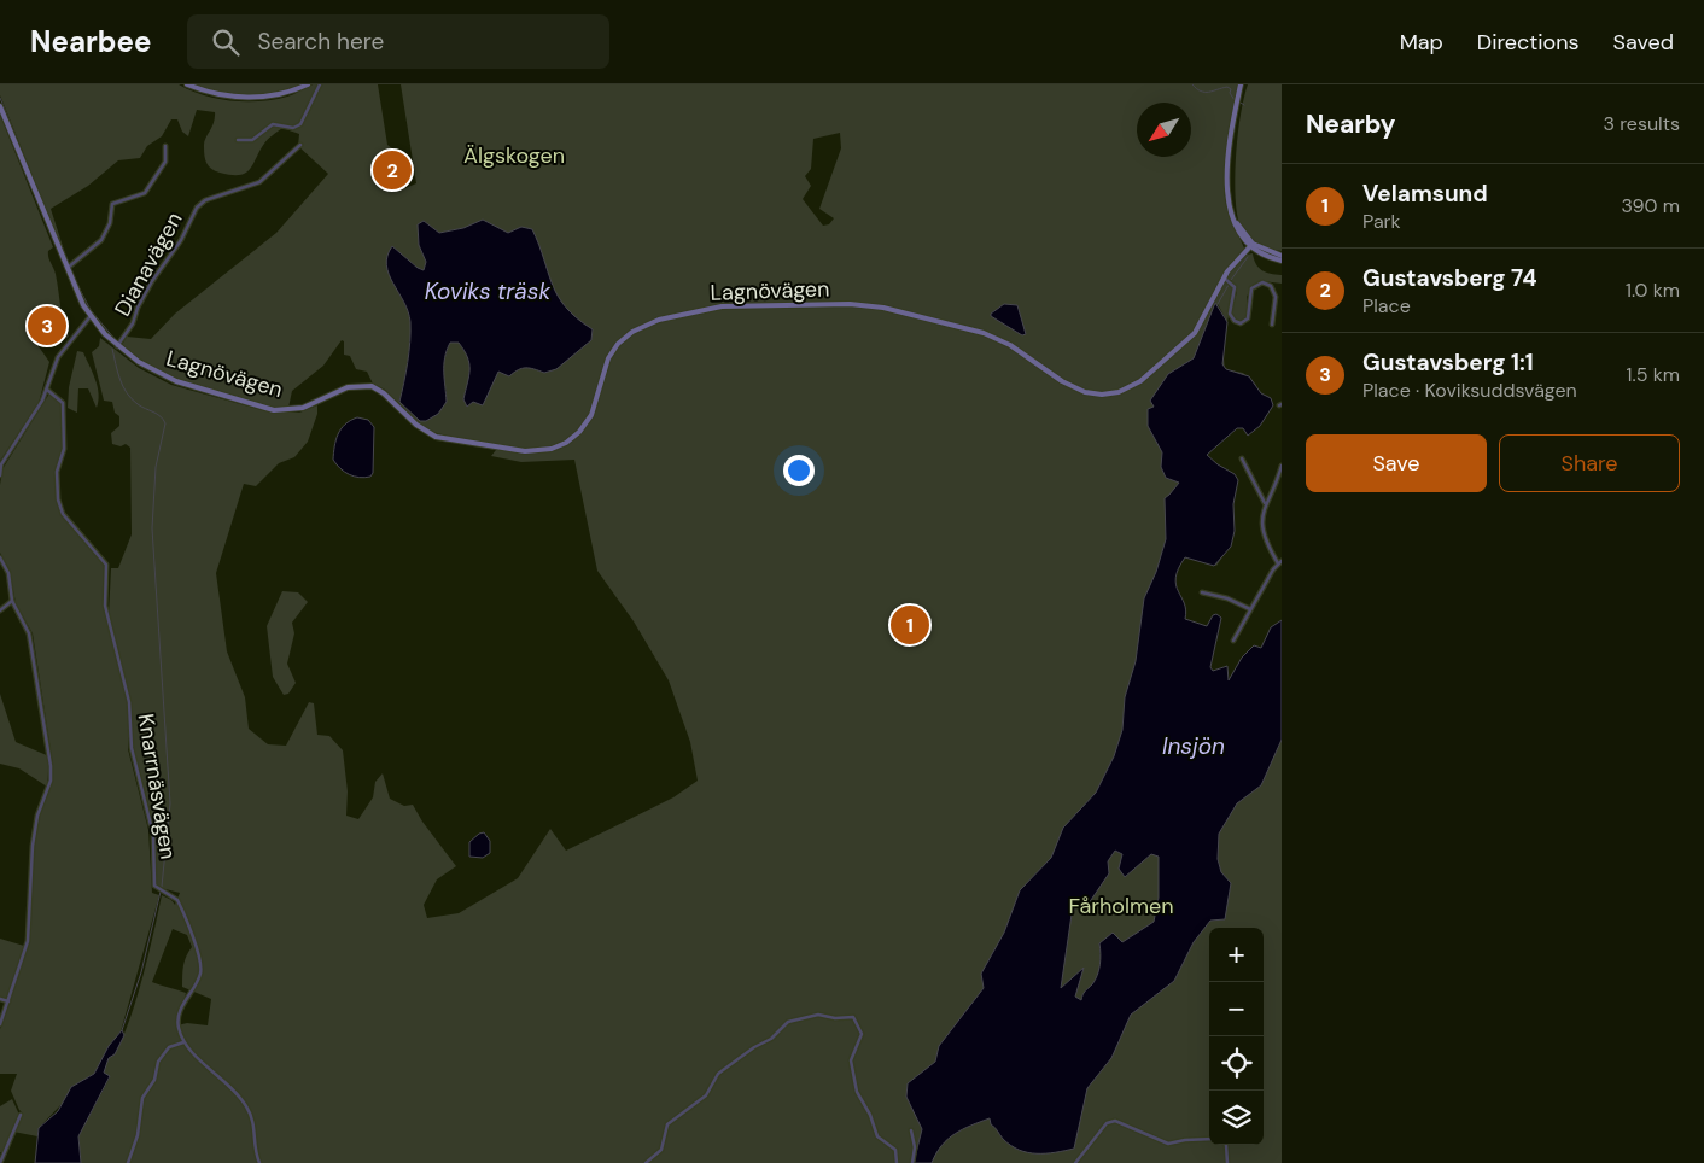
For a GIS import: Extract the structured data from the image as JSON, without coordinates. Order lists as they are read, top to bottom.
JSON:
{
  "streets": {
    "street": ["Dianavägen", "Lagnövägen", "Knarrnäsvägen"]
  },
  "crossings": [
    ["Dianavägen", "Lagnövägen"]
  ],
  "water": ["Koviks träsk", "Insjön"],
  "parks": ["Älgskogen", "Fårholmen"],
  "north": "bottom left",
  "page": {
    "header": "Nearbee",
    "search": "Search here",
    "nav": ["Map", "Directions", "Saved"],
    "heading": ["Nearby", "3 results"],
    "pins": ["2", "3", "1"],
    "list": [
      {
        "mark": "1",
        "name": "Velamsund",
        "note": "Park",
        "value": "390 m"
      },
      {
        "mark": "2",
        "name": "Gustavsberg 74",
        "note": "Place",
        "value": "1.0 km"
      },
      {
        "mark": "3",
        "name": "Gustavsberg 1:1",
        "note": "Place · Koviksuddsvägen",
        "value": "1.5 km"
      }
    ],
    "buttons": ["Save", "Share"],
    "map_buttons": ["+", "−"]
  }
}
